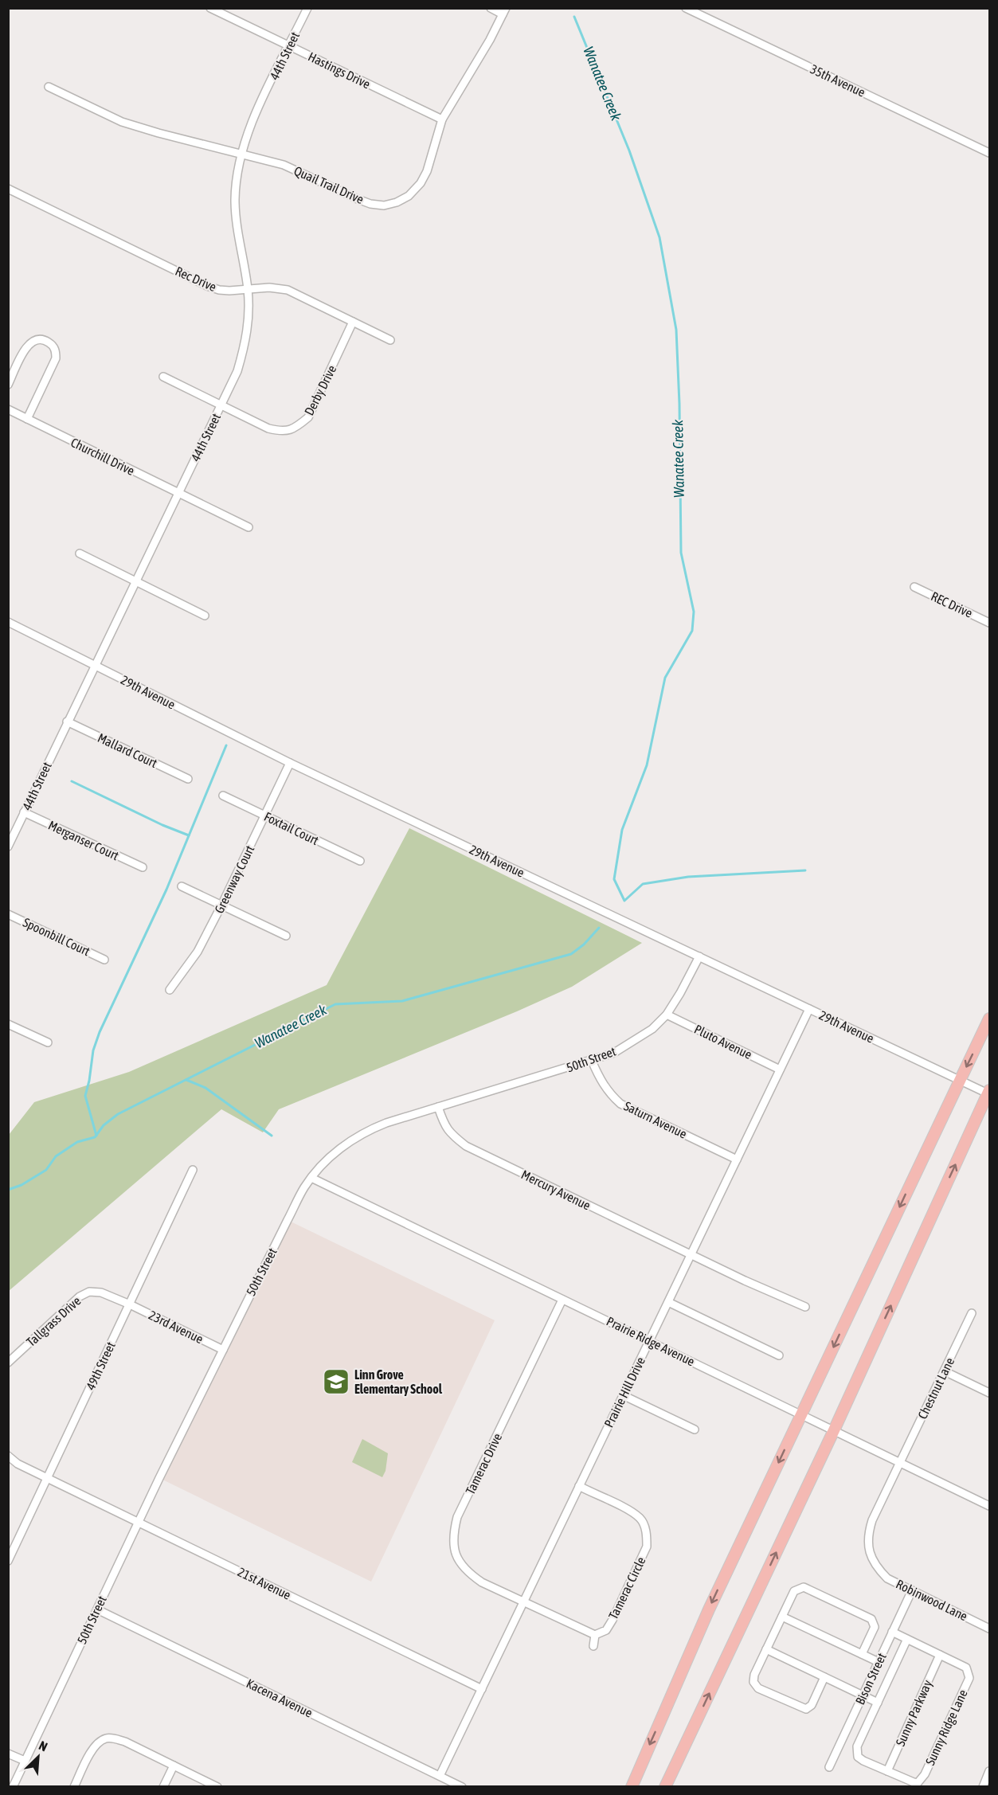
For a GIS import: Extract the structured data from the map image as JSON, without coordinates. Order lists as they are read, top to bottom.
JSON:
{
  "streets": {
    "street": [
      "44th Street",
      "Hastings Drive",
      "35th Avenue",
      "Quail Trail Drive",
      "Rec Drive",
      "Derby Drive",
      "Churchill Drive",
      "REC Drive",
      "29th Avenue",
      "Mallard Court",
      "Foxtail Court",
      "Merganser Court",
      "Greenway Court",
      "Spoonbill Court",
      "Pluto Avenue",
      "50th Street",
      "Saturn Avenue",
      "Mercury Avenue",
      "Tallgrass Drive",
      "23rd Avenue",
      "Prairie Ridge Avenue",
      "49th Street",
      "Chestnut Lane",
      "Prairie Hill Drive",
      "Tamerac Drive",
      "21st Avenue",
      "Tamerac Circle",
      "Robinwood Lane",
      "Bison Street",
      "Kacena Avenue",
      "Sunny Parkway",
      "Sunny Ridge Lane"
    ]
  },
  "crossings": [
    ["44th Street", "Hastings Drive"],
    ["44th Street", "Quail Trail Drive"],
    ["44th Street", "Rec Drive"],
    ["44th Street", "Derby Drive"],
    ["44th Street", "Churchill Drive"],
    ["44th Street", "29th Avenue"],
    ["44th Street", "Mallard Court"],
    ["44th Street", "Merganser Court"],
    ["Hastings Drive", "Quail Trail Drive"],
    ["Rec Drive", "Derby Drive"],
    ["29th Avenue", "Greenway Court"],
    ["29th Avenue", "50th Street"],
    ["29th Avenue", "Prairie Hill Drive"],
    ["Foxtail Court", "Greenway Court"],
    ["Pluto Avenue", "50th Street"],
    ["Pluto Avenue", "Prairie Hill Drive"],
    ["50th Street", "Saturn Avenue"],
    ["50th Street", "Mercury Avenue"],
    ["50th Street", "23rd Avenue"],
    ["50th Street", "Prairie Ridge Avenue"],
    ["50th Street", "21st Avenue"],
    ["50th Street", "Kacena Avenue"],
    ["Saturn Avenue", "Prairie Hill Drive"],
    ["Mercury Avenue", "Prairie Hill Drive"],
    ["Tallgrass Drive", "23rd Avenue"],
    ["Tallgrass Drive", "49th Street"],
    ["23rd Avenue", "49th Street"],
    ["Prairie Ridge Avenue", "Chestnut Lane"],
    ["Prairie Ridge Avenue", "Prairie Hill Drive"],
    ["Prairie Ridge Avenue", "Tamerac Drive"],
    ["Prairie Ridge Avenue", "Robinwood Lane"],
    ["49th Street", "21st Avenue"],
    ["Chestnut Lane", "Robinwood Lane"],
    ["Prairie Hill Drive", "Tamerac Drive"],
    ["Prairie Hill Drive", "21st Avenue"],
    ["Prairie Hill Drive", "Tamerac Circle"],
    ["Prairie Hill Drive", "Kacena Avenue"],
    ["Robinwood Lane", "Bison Street"],
    ["Bison Street", "Sunny Ridge Lane"],
    ["Sunny Parkway", "Sunny Ridge Lane"]
  ],
  "water": ["Wanatee Creek"],
  "places": {
    "school or university": ["Linn Grove Elementary School"]
  },
  "north": "top right"
}
